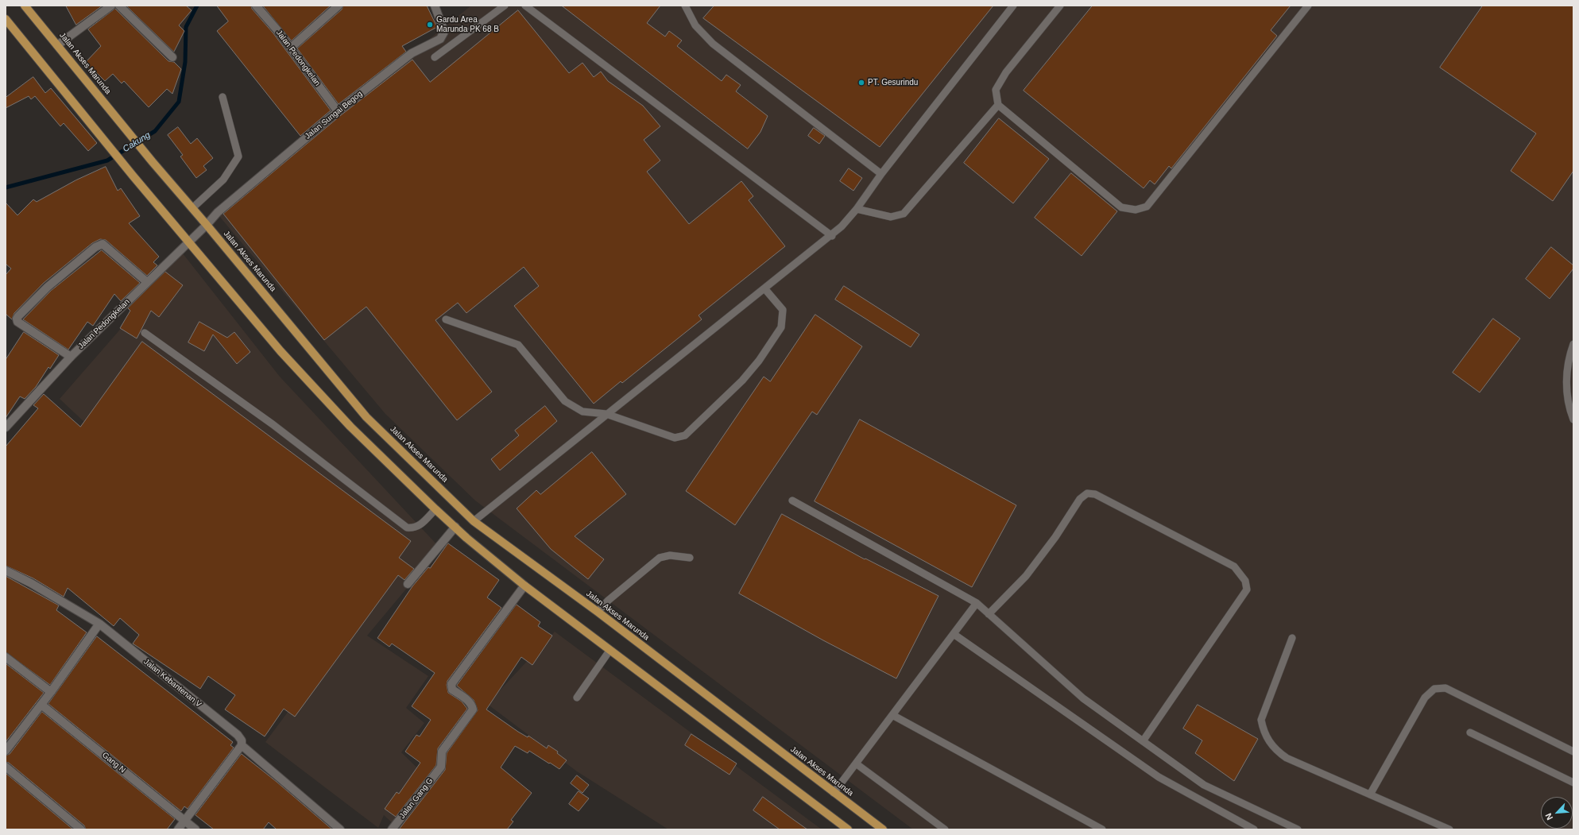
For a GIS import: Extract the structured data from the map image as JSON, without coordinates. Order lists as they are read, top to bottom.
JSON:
{
  "streets": {
    "main road": ["Jalan Akses Marunda"],
    "street": [
      "Jalan Pedongkelan",
      "Jalan Sungai Begog",
      "Jalan Kebantenan V",
      "Gang N",
      "Jalan Gang G"
    ]
  },
  "crossings": [
    ["Jalan Pedongkelan", "Jalan Akses Marunda"],
    ["Jalan Pedongkelan", "Jalan Sungai Begog"],
    ["Jalan Akses Marunda", "Jalan Sungai Begog"]
  ],
  "water": ["Cakung"],
  "places": ["Gardu Area Marunda PK 68 B", "PT. Gesurindu"],
  "north": "bottom left"
}
